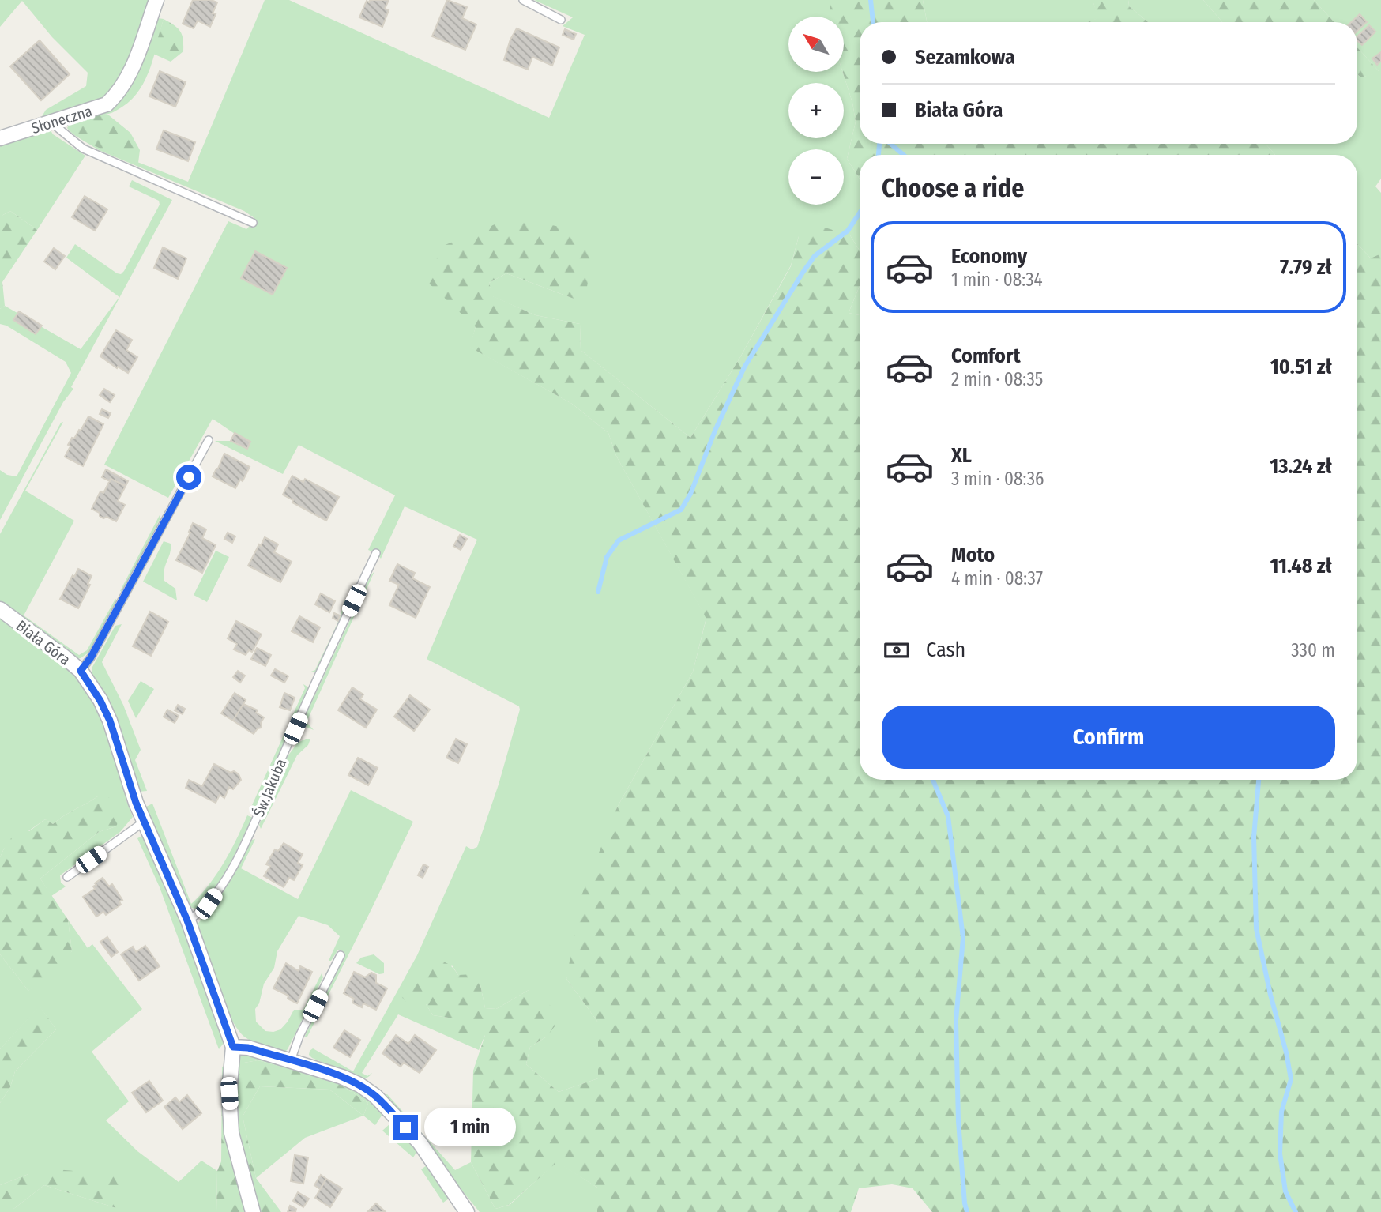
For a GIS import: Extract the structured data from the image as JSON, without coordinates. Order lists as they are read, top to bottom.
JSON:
{
  "streets": {
    "street": ["Słoneczna", "Biała Góra"],
    "lane": ["Św.Jakuba"]
  },
  "crossings": [
    ["Biała Góra", "Św.Jakuba"]
  ],
  "north": "top left",
  "page": {
    "map_buttons": ["+", "−"],
    "banner": ["Sezamkowa", "Biała Góra"],
    "heading": "Choose a ride",
    "list": [
      {
        "name": "Economy",
        "note": "1 min · 08:34",
        "value": "7.79 zł"
      },
      {
        "name": "Comfort",
        "note": "2 min · 08:35",
        "value": "10.51 zł"
      },
      {
        "name": "XL",
        "note": "3 min · 08:36",
        "value": "13.24 zł"
      },
      {
        "name": "Moto",
        "note": "4 min · 08:37",
        "value": "11.48 zł"
      }
    ],
    "pay": ["Cash", "330 m"],
    "buttons": "Confirm",
    "bubble": "1 min"
  }
}
